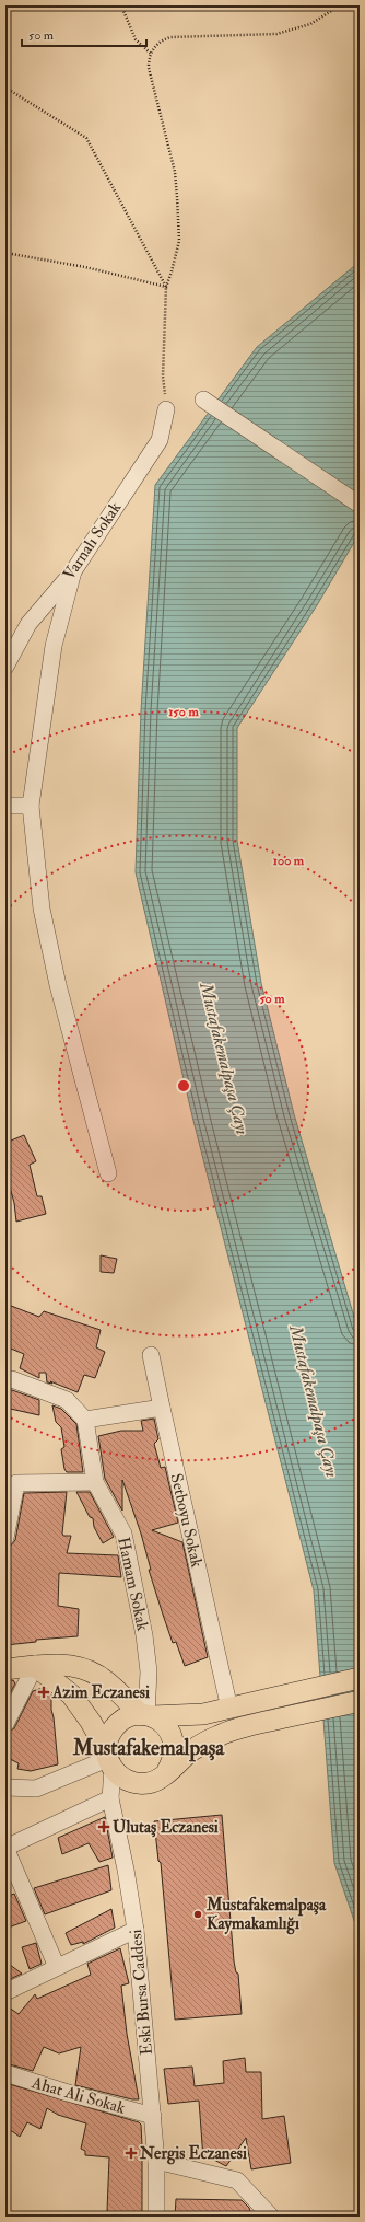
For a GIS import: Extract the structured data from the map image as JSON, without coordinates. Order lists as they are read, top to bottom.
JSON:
{
  "streets": {
    "street": [
      "Varnalı Sokak",
      "Setboyu Sokak",
      "Hamam Sokak",
      "Eski Bursa Caddesi",
      "Ahat Ali Sokak"
    ]
  },
  "crossings": [
    ["Hamam Sokak", "Eski Bursa Caddesi"],
    ["Eski Bursa Caddesi", "Ahat Ali Sokak"]
  ],
  "districts": ["Mustafakemalpaşa"],
  "water": ["Mustafakemalpaşa Çayı"],
  "places": {
    "health": ["Azim Eczanesi", "Ulutaş Eczanesi", "Nergis Eczanesi"],
    "other": ["Mustafakemalpaşa Kaymakamlığı"]
  },
  "scale_bar": "50 m",
  "rings": ["150 m", "100 m", "50 m"]
}
